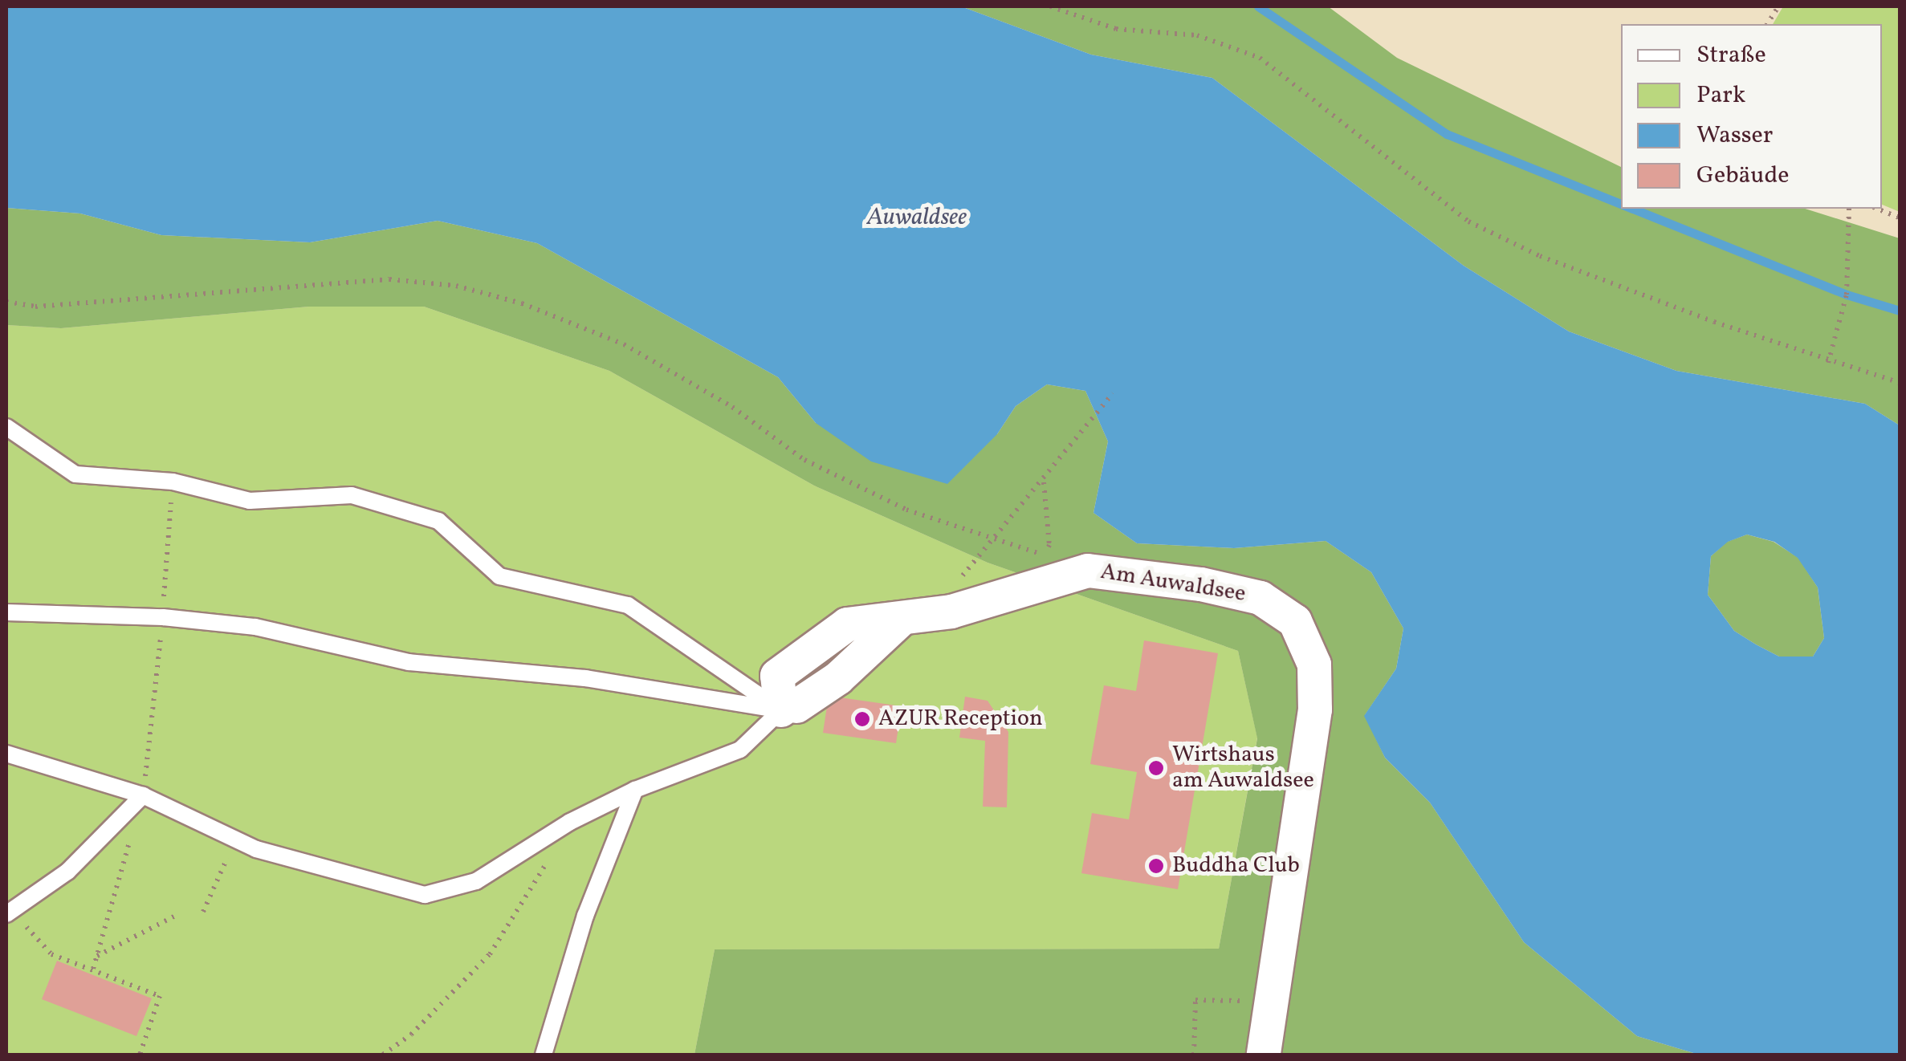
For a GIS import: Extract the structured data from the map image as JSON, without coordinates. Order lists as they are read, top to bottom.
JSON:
{
  "streets": {
    "street": ["Am Auwaldsee"]
  },
  "water": ["Auwaldsee"],
  "places": ["AZUR Reception", "Wirtshaus am Auwaldsee", "Buddha Club"],
  "legend": [
    "Straße",
    "Park",
    "Wasser",
    "Gebäude"
  ]
}
